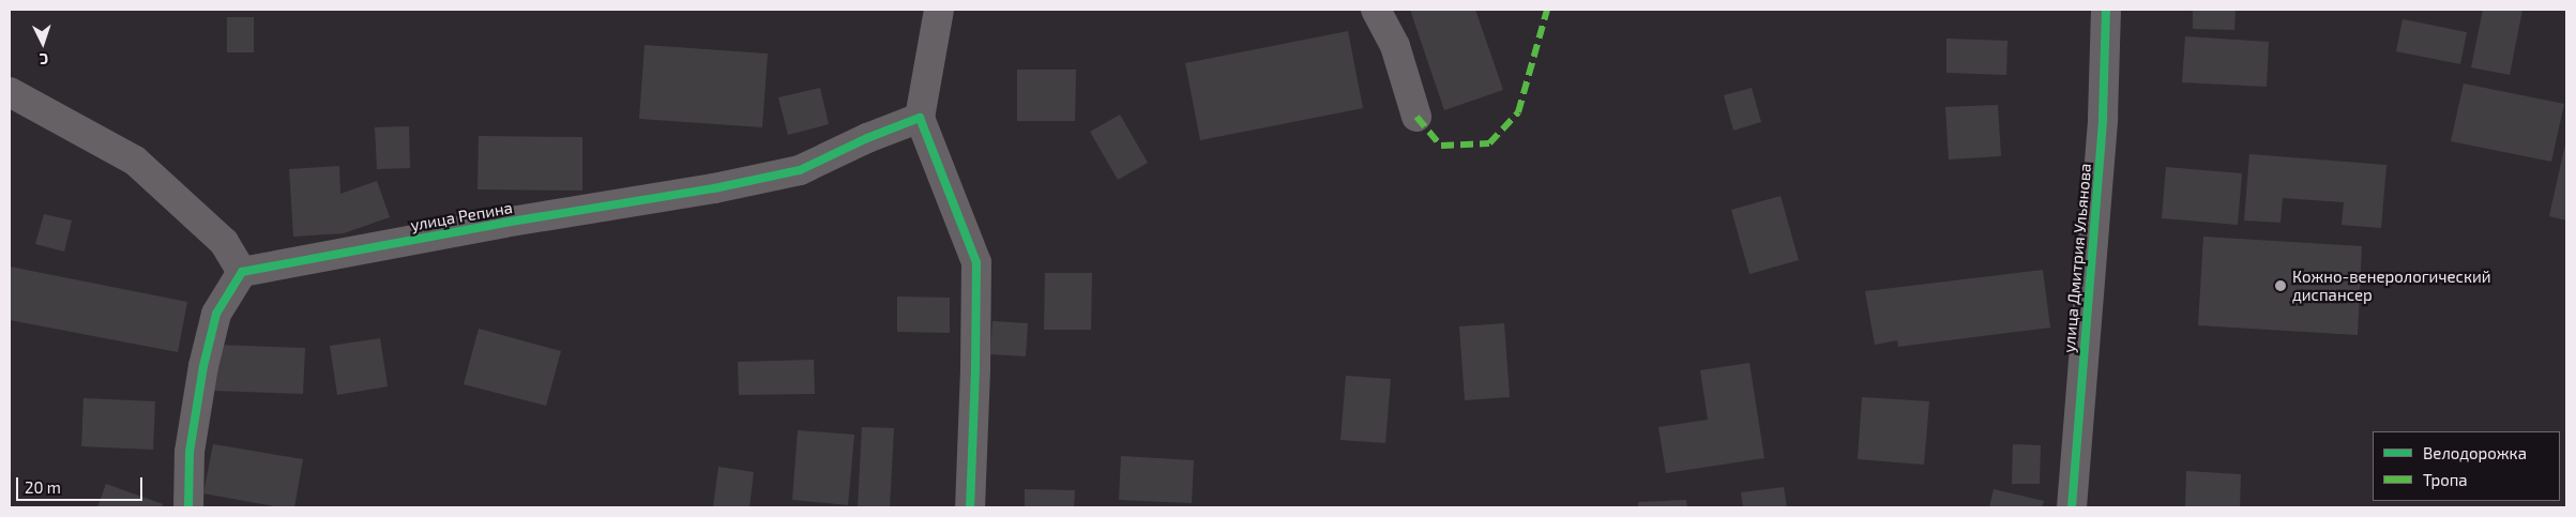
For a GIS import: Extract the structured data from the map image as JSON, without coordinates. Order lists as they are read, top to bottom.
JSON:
{
  "streets": {
    "street": ["улица Репина", "улица Дмитрия Ульянова"]
  },
  "places": ["Кожно-венерологический диспансер"],
  "legend": ["Велодорожка", "Тропа"],
  "scale_bar": "20 m",
  "north": "bottom"
}
